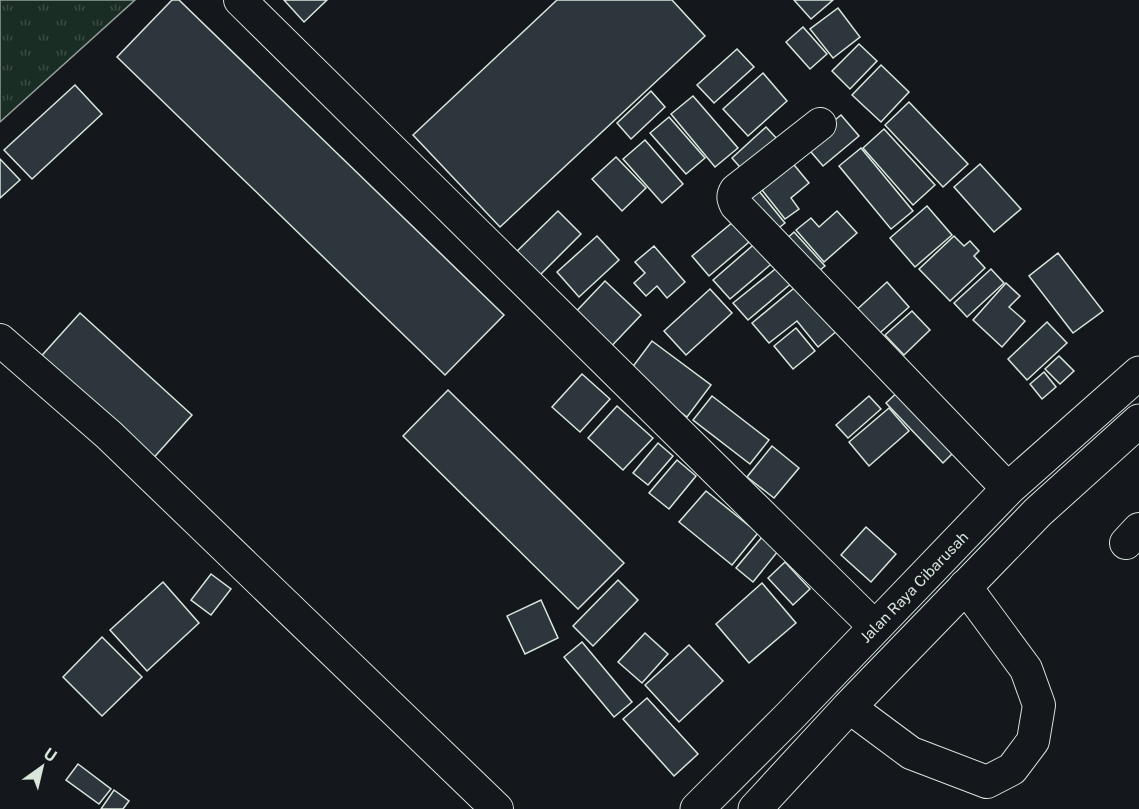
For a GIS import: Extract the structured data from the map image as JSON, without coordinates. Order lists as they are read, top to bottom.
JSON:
{
  "streets": {
    "main road": ["Jalan Raya Cibarusah"]
  },
  "north": "top right"
}
